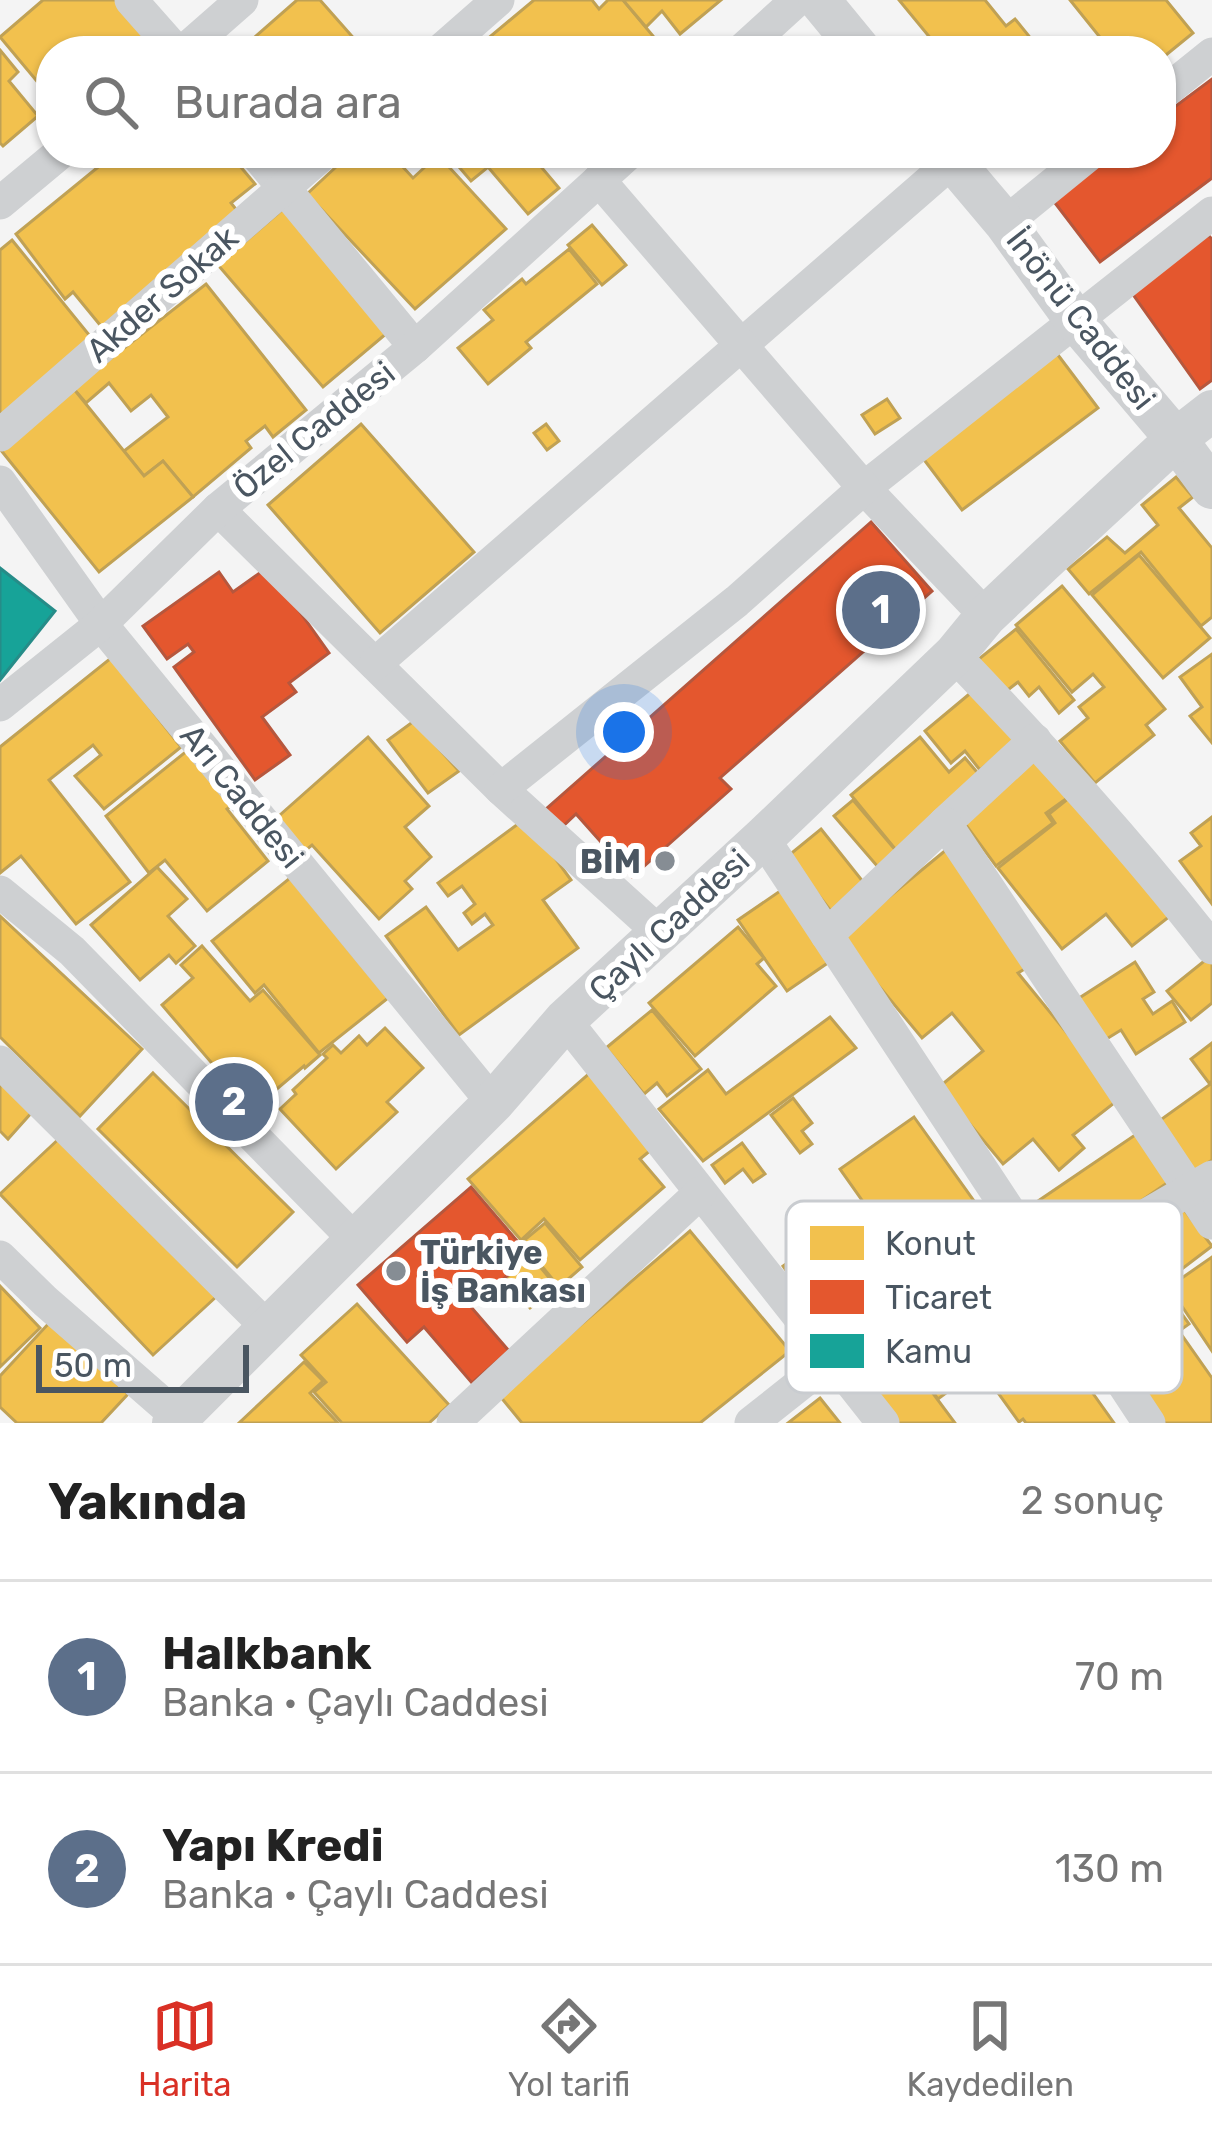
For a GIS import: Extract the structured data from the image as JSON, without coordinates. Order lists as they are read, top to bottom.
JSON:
{
  "streets": {
    "street": [
      "Akder Sokak",
      "İnönü Caddesi",
      "Özel Caddesi",
      "Arı Caddesi",
      "Çaylı Caddesi"
    ]
  },
  "crossings": [
    ["İnönü Caddesi", "Çaylı Caddesi"],
    ["Özel Caddesi", "Arı Caddesi"],
    ["Arı Caddesi", "Çaylı Caddesi"]
  ],
  "places": ["BİM", "Türkiye İş Bankası"],
  "legend": ["Konut", "Ticaret", "Kamu"],
  "scale_bar": "50 m",
  "page": {
    "search": "Burada ara",
    "pins": ["1", "2"],
    "scale": "50 m",
    "heading": ["Yakında", "2 sonuç"],
    "list": [
      {
        "mark": "1",
        "name": "Halkbank",
        "note": "Banka · Çaylı Caddesi",
        "value": "70 m"
      },
      {
        "mark": "2",
        "name": "Yapı Kredi",
        "note": "Banka · Çaylı Caddesi",
        "value": "130 m"
      }
    ],
    "nav": ["Harita", "Yol tarifi", "Kaydedilen"]
  }
}
